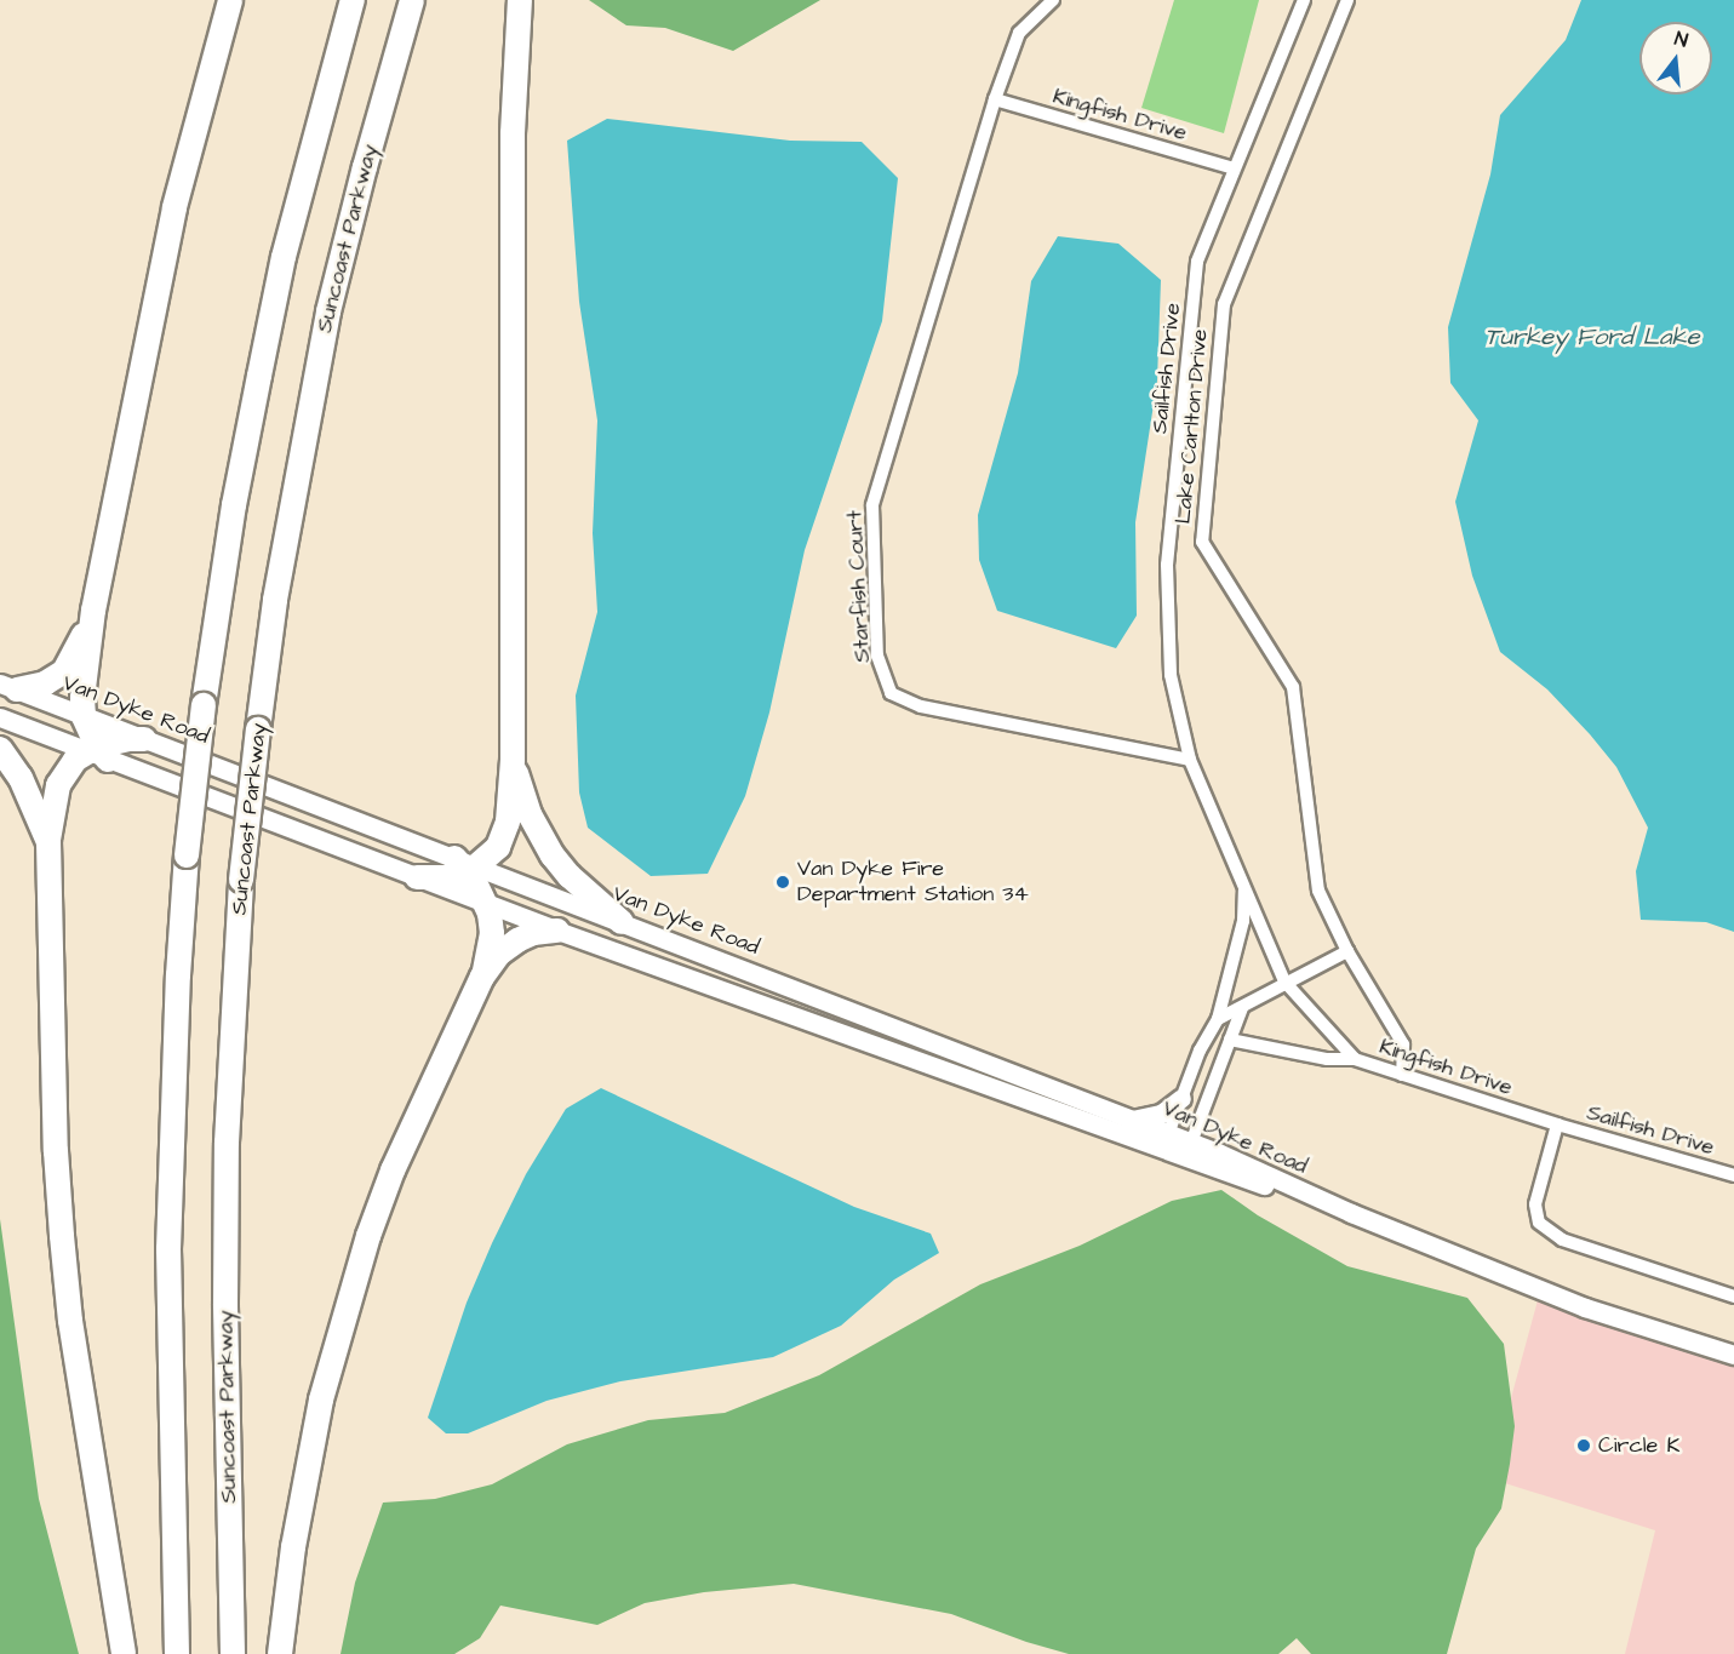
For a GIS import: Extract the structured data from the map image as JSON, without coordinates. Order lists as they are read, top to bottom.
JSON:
{
  "streets": {
    "highway": ["Suncoast Parkway"],
    "main road": ["Van Dyke Road"],
    "street": [
      "Kingfish Drive",
      "Sailfish Drive",
      "Lake Carlton Drive",
      "Starfish Court"
    ]
  },
  "crossings": [
    ["Kingfish Drive", "Sailfish Drive"],
    ["Kingfish Drive", "Lake Carlton Drive"],
    ["Kingfish Drive", "Starfish Court"],
    ["Sailfish Drive", "Starfish Court"]
  ],
  "water": ["Turkey Ford Lake"],
  "places": ["Van Dyke Fire Department Station 34", "Circle K"],
  "north": "top"
}
